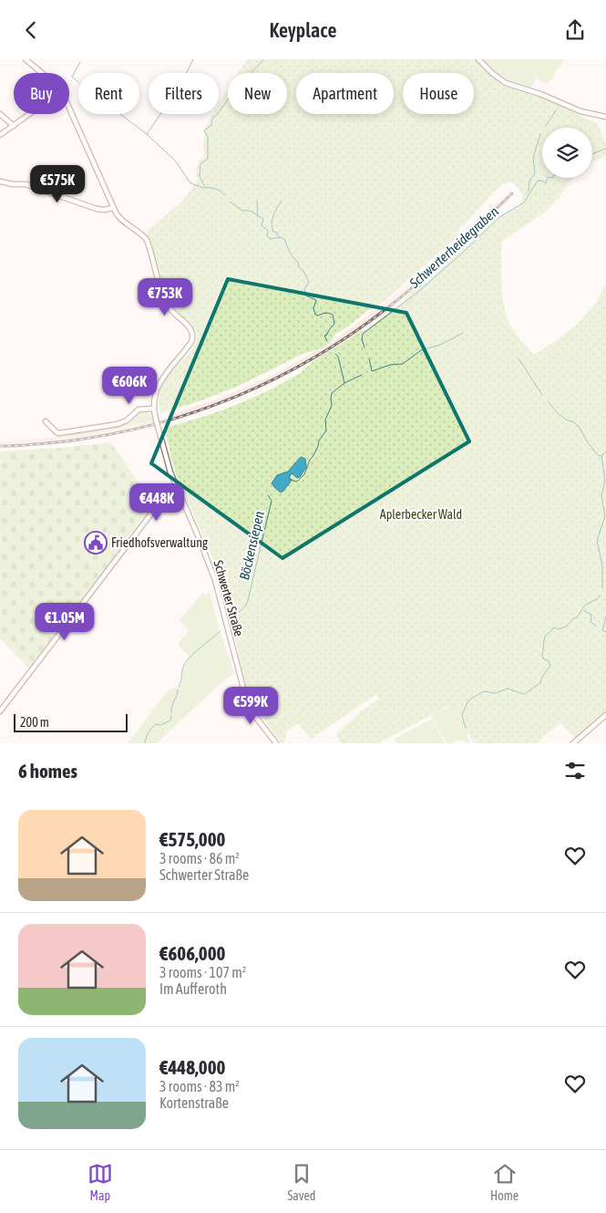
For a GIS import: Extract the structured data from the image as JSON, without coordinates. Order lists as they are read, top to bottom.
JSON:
{
  "streets": {
    "street": ["Schwerter Straße"]
  },
  "water": ["Schwerterheidegraben", "Böckensiepen"],
  "parks": ["Aplerbecker Wald"],
  "places": {
    "public building": ["Friedhofsverwaltung"]
  },
  "scale_bar": "200 m",
  "page": {
    "header": "Keyplace",
    "chip": [
      "Buy",
      "Rent",
      "Filters",
      "New",
      "Apartment",
      "House"
    ],
    "price": [
      "€575K",
      "€753K",
      "€606K",
      "€448K",
      "€1.05M",
      "€599K"
    ],
    "scale": "200 m",
    "heading": "6 homes",
    "list": [
      {
        "name": "€575,000",
        "note": "3 rooms · 86 m² · Schwerter Straße"
      },
      {
        "name": "€606,000",
        "note": "3 rooms · 107 m² · Im Aufferoth"
      },
      {
        "name": "€448,000",
        "note": "3 rooms · 83 m² · Kortenstraße"
      }
    ],
    "tabs": ["Map", "Saved", "Home"]
  }
}
